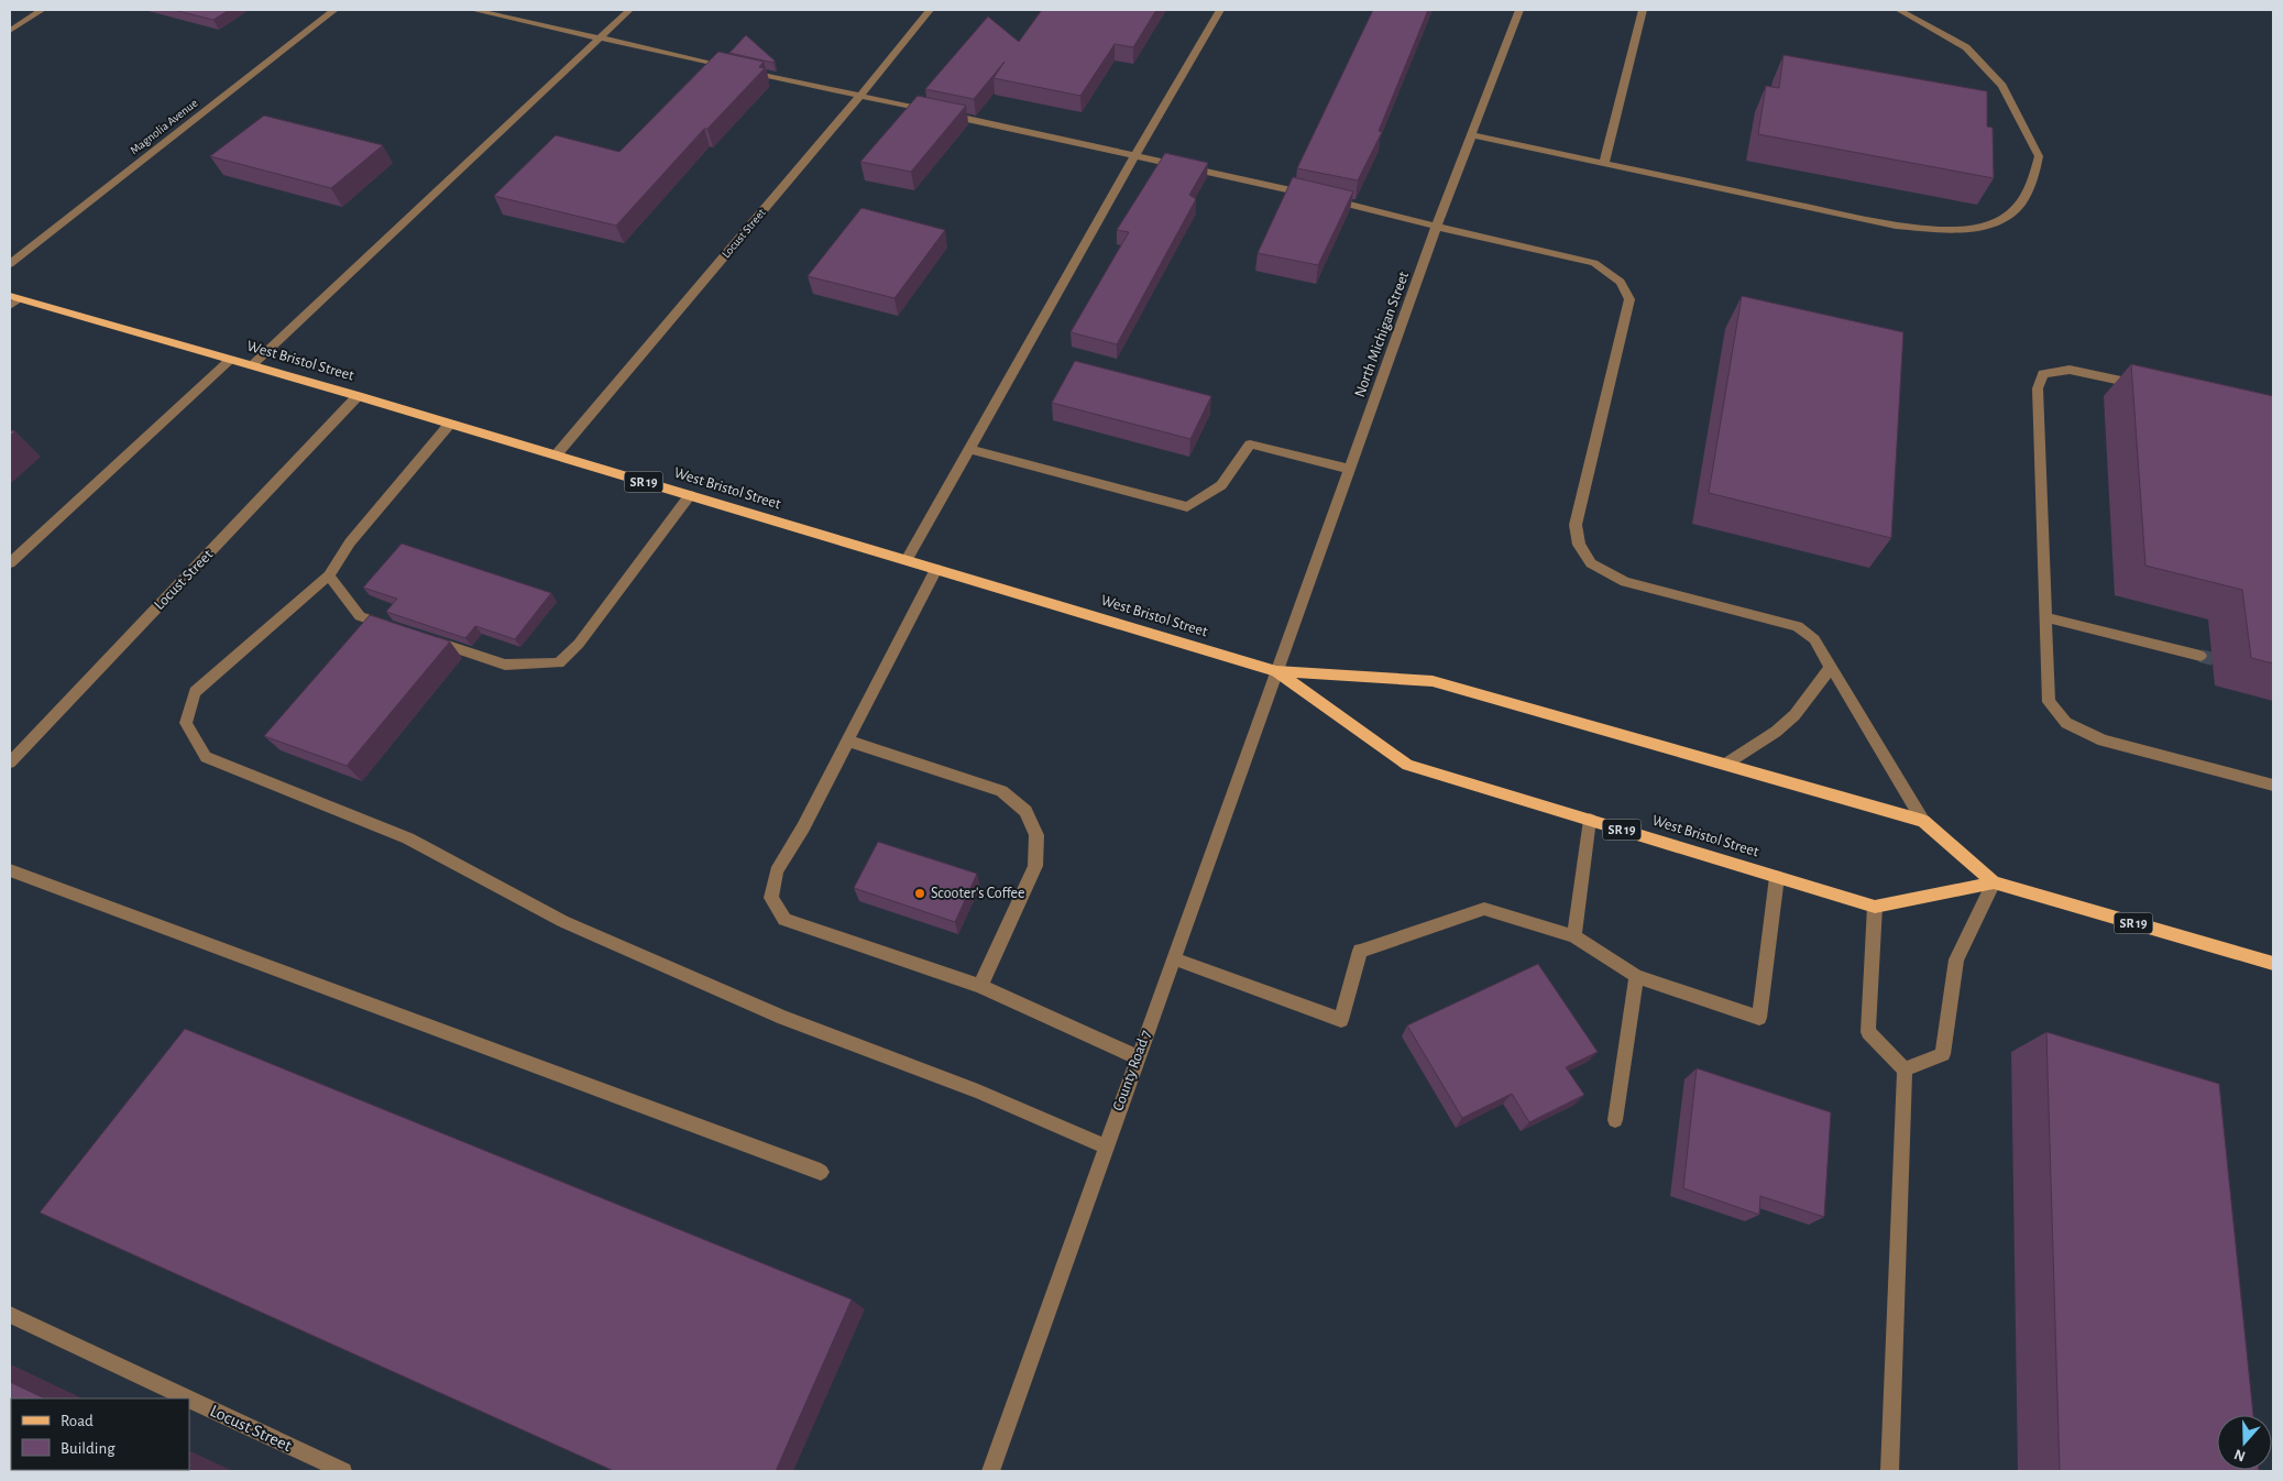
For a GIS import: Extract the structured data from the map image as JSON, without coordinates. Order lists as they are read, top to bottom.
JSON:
{
  "streets": {
    "main road": ["West Bristol Street", "SR 19"],
    "street": [
      "Magnolia Avenue",
      "Locust Street",
      "North Michigan Street",
      "County Road 7"
    ]
  },
  "crossings": [
    ["Locust Street", "West Bristol Street"],
    ["North Michigan Street", "West Bristol Street"],
    ["North Michigan Street", "County Road 7"],
    ["West Bristol Street", "County Road 7"]
  ],
  "places": ["Scooter's Coffee"],
  "legend": ["Road", "Building"],
  "north": "bottom"
}
